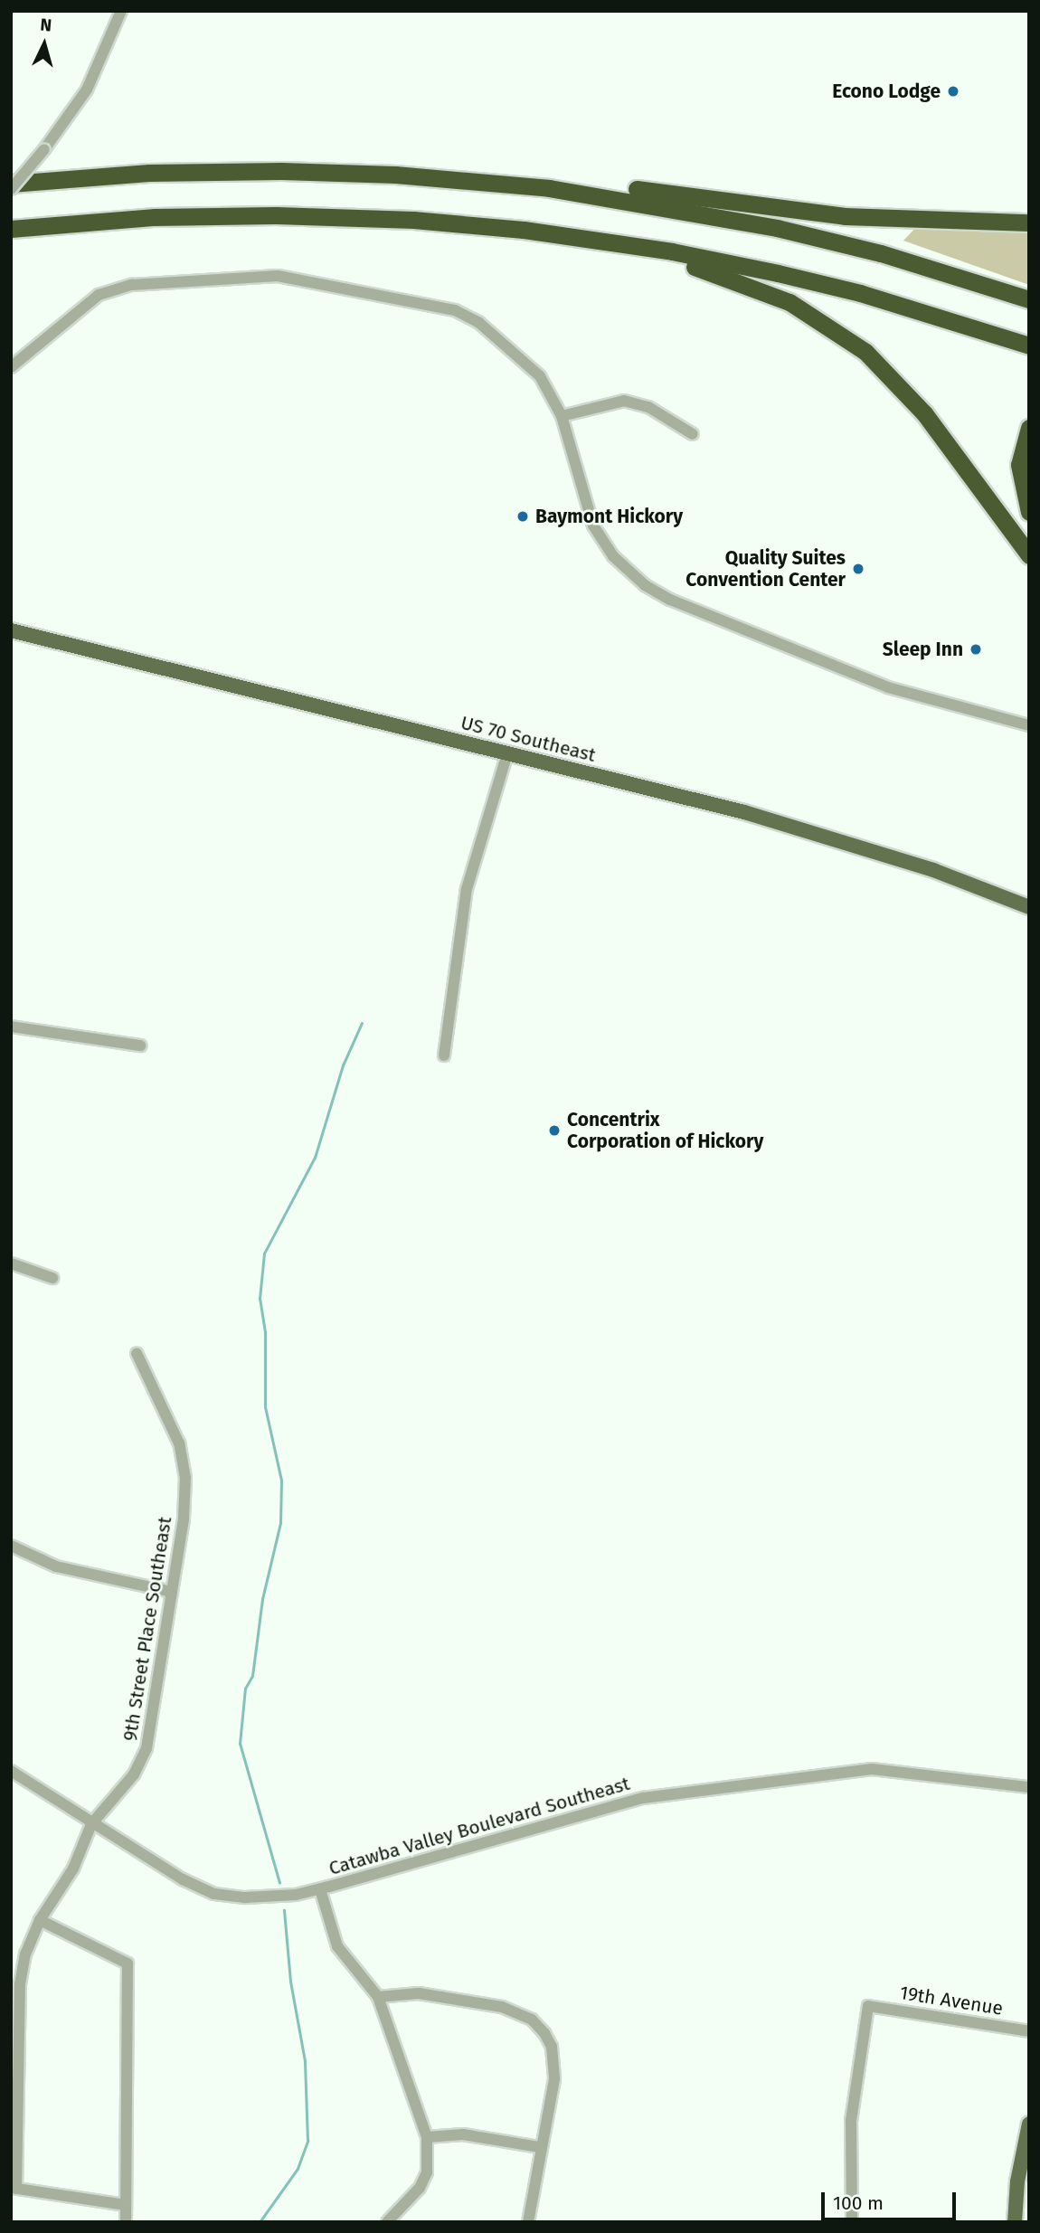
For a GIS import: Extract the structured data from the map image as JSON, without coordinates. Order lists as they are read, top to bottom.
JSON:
{
  "streets": {
    "main road": ["US 70 Southeast"],
    "street": ["9th Street Place Southeast", "Catawba Valley Boulevard Southeast", "19th Avenue"]
  },
  "crossings": [
    ["9th Street Place Southeast", "Catawba Valley Boulevard Southeast"]
  ],
  "places": [
    "Econo Lodge",
    "Baymont Hickory",
    "Quality Suites Convention Center",
    "Sleep Inn",
    "Concentrix Corporation of Hickory"
  ],
  "scale_bar": "100 m",
  "north": "top"
}
